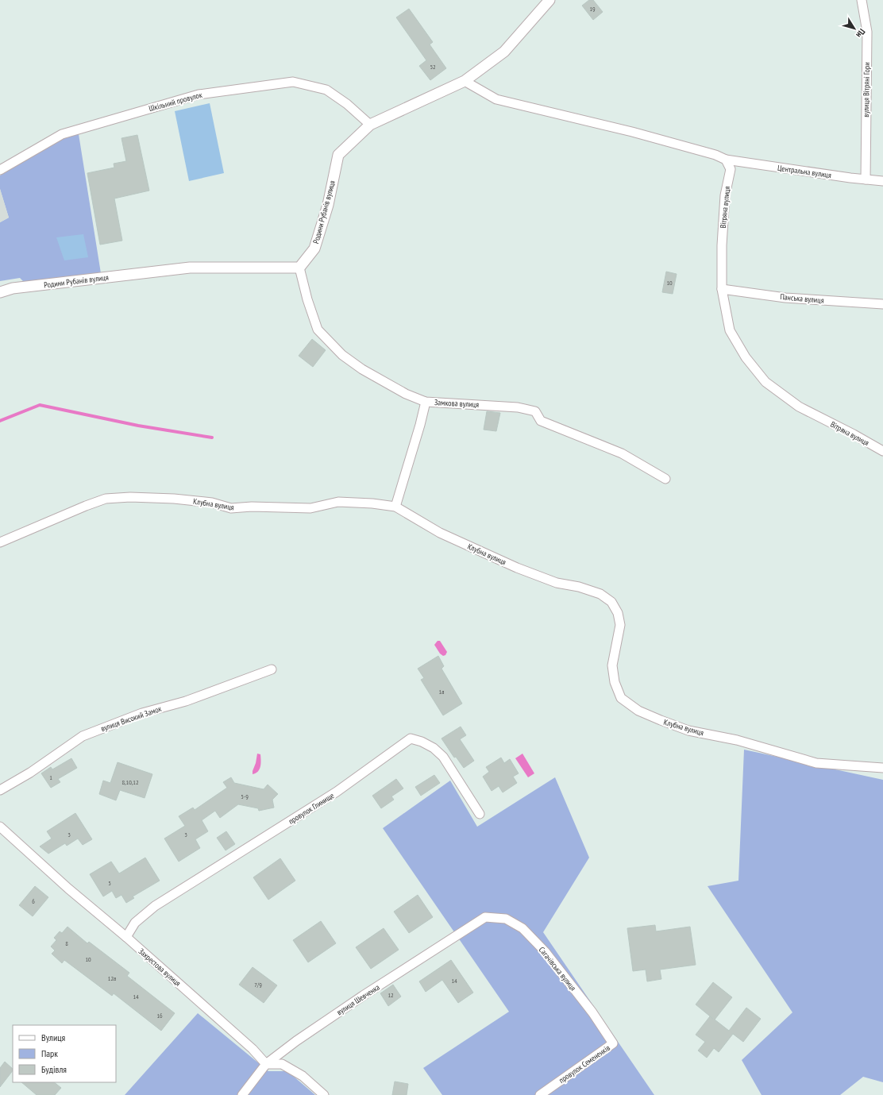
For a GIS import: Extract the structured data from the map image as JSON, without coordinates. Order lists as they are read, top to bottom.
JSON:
{
  "streets": {
    "street": [
      "вулиця Вітряні Гори",
      "Шкільний провулок",
      "Центральна вулиця",
      "Вітряна вулиця",
      "Родини Рубанів вулиця",
      "Панська вулиця",
      "Замкова вулиця",
      "Клубна вулиця",
      "вулиця Високий Замок",
      "провулок Глинище",
      "Захрестова вулиця",
      "Сагачівська вулиця",
      "вулиця Шевченка",
      "провулок Семененків"
    ]
  },
  "crossings": [
    ["вулиця Вітряні Гори", "Центральна вулиця"],
    ["Шкільний провулок", "Родини Рубанів вулиця"],
    ["Центральна вулиця", "Вітряна вулиця"],
    ["Вітряна вулиця", "Панська вулиця"],
    ["Родини Рубанів вулиця", "Замкова вулиця"],
    ["провулок Глинище", "Захрестова вулиця"],
    ["Захрестова вулиця", "вулиця Шевченка"],
    ["Сагачівська вулиця", "вулиця Шевченка"],
    ["Сагачівська вулиця", "провулок Семененків"]
  ],
  "house_numbers": [
    "19",
    "52",
    "10",
    "1а",
    "1",
    "8,10,12",
    "5-9",
    "3",
    "3",
    "5",
    "6",
    "8",
    "10",
    "12а",
    "14",
    "7/9",
    "12",
    "14",
    "16"
  ],
  "legend": ["Вулиця", "Парк", "Будівля"],
  "north": "bottom right"
}
